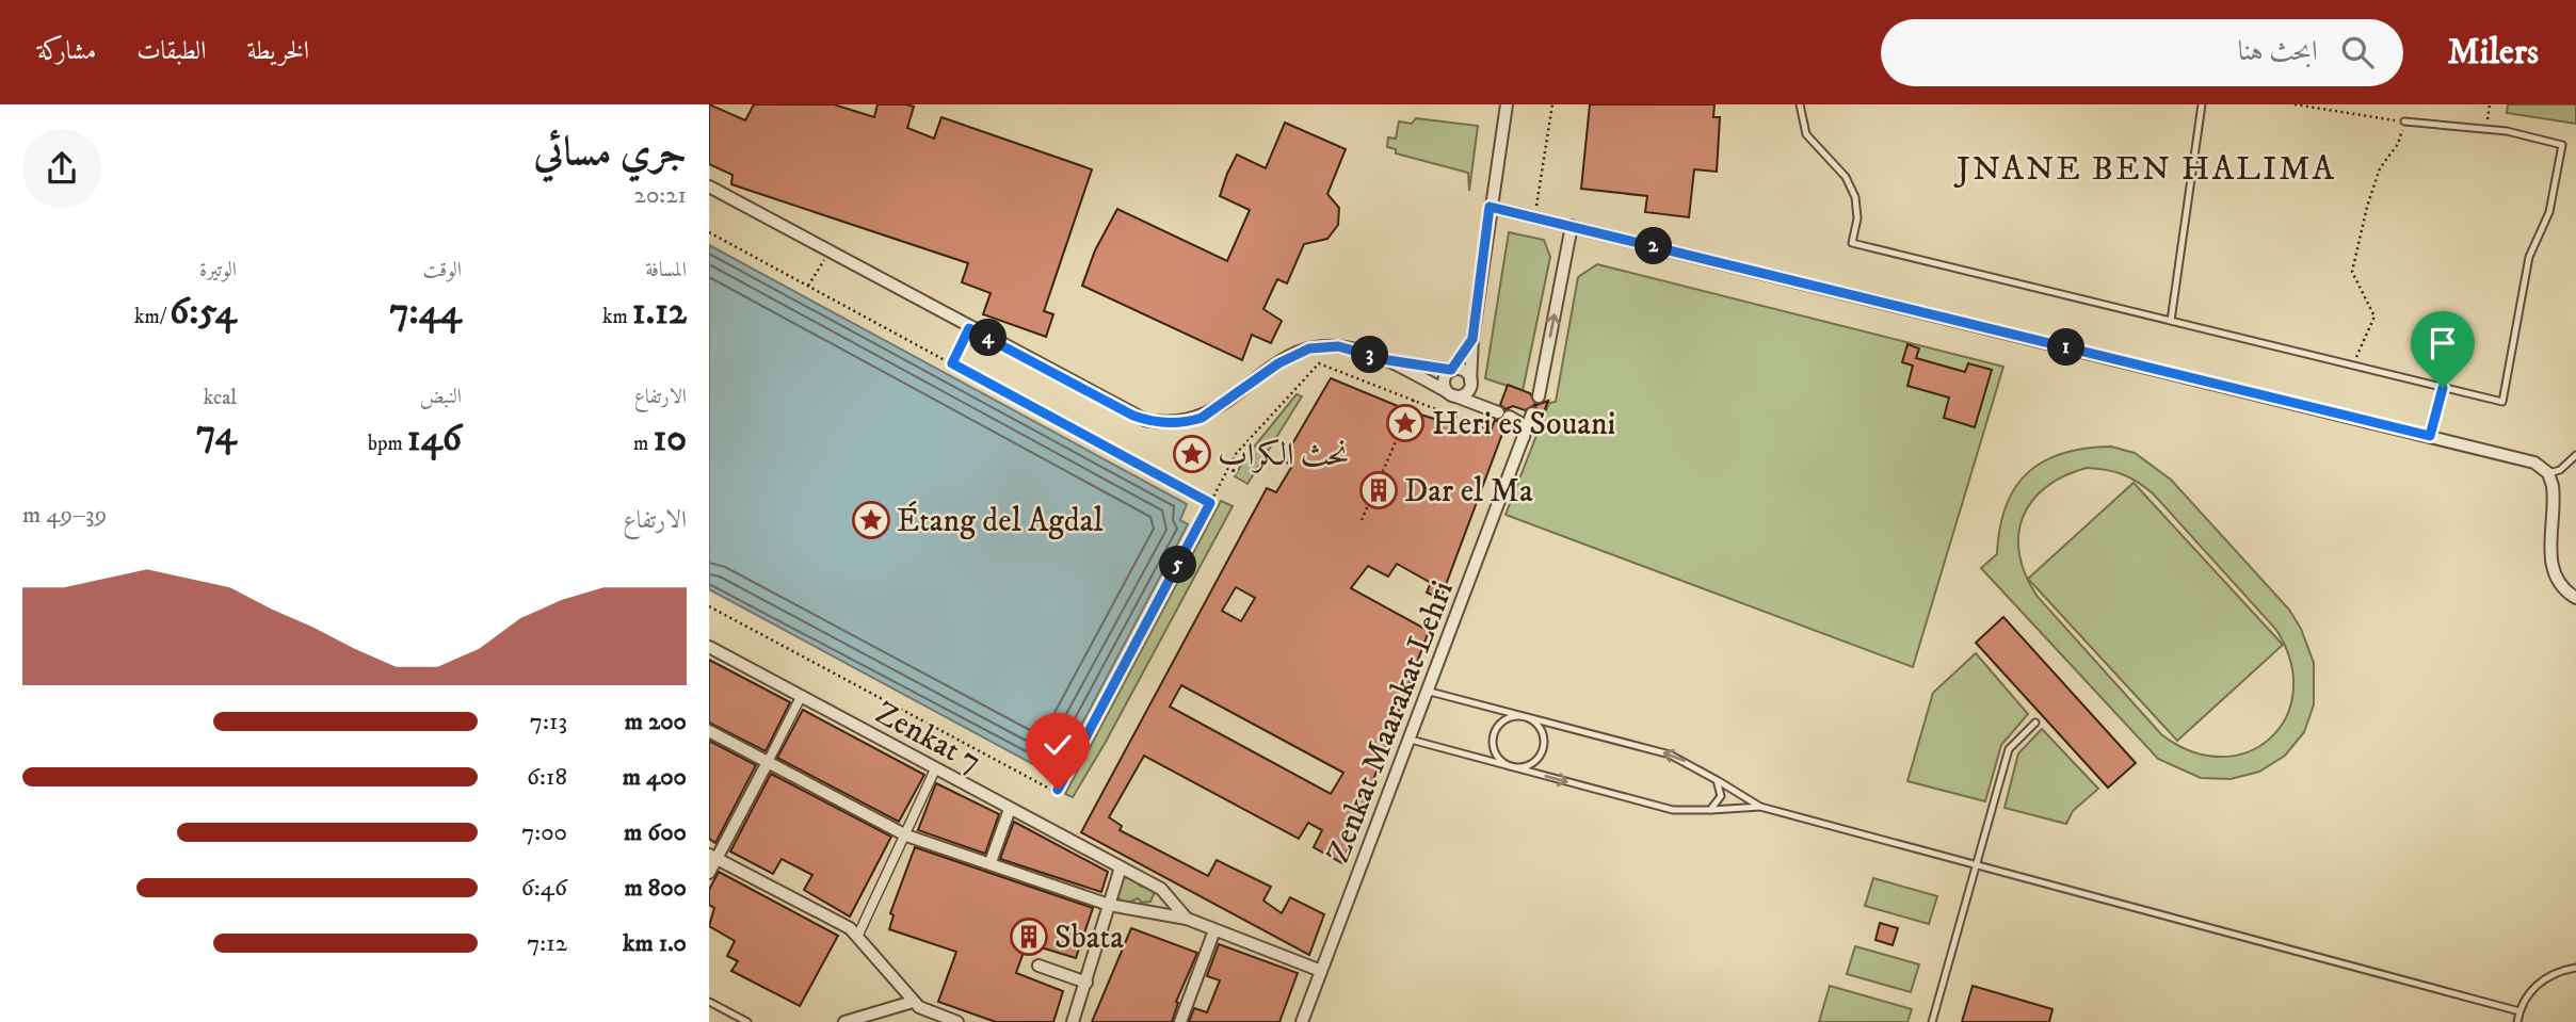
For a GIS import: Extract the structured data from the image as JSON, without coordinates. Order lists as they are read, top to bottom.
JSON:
{
  "streets": {
    "street": ["Zenkat Maarakat Lehri", "Zenkat 7"]
  },
  "crossings": [
    ["Zenkat Maarakat Lehri", "Zenkat 7"]
  ],
  "districts": ["JNANE BEN HALIMA"],
  "places": {
    "place": ["Heri es Souani", "نحث الكراب", "Étang del Agdal"],
    "building": ["Dar el Ma", "Sbata"]
  },
  "page": {
    "header": "Milers",
    "search": "ابحث هنا",
    "nav": ["الخريطة", "الطبقات", "مشاركة"],
    "heading": ["جري مسائي", "20:21"],
    "pins": [
      "2",
      "4",
      "1",
      "3",
      "5"
    ],
    "stats": [
      ["المسافة", "1.12 km"],
      ["الوقت", "7:44"],
      ["الوتيرة", "6:54 /km"],
      ["الارتفاع", "10 m"],
      ["النبض", "146 bpm"],
      ["kcal", "74"]
    ],
    "chart": ["الارتفاع", "39–49 m"],
    "list": [
      {
        "name": "200 m",
        "note": "7:13"
      },
      {
        "name": "400 m",
        "note": "6:18"
      },
      {
        "name": "600 m",
        "note": "7:00"
      },
      {
        "name": "800 m",
        "note": "6:46"
      },
      {
        "name": "1.0 km",
        "note": "7:12"
      }
    ]
  }
}
